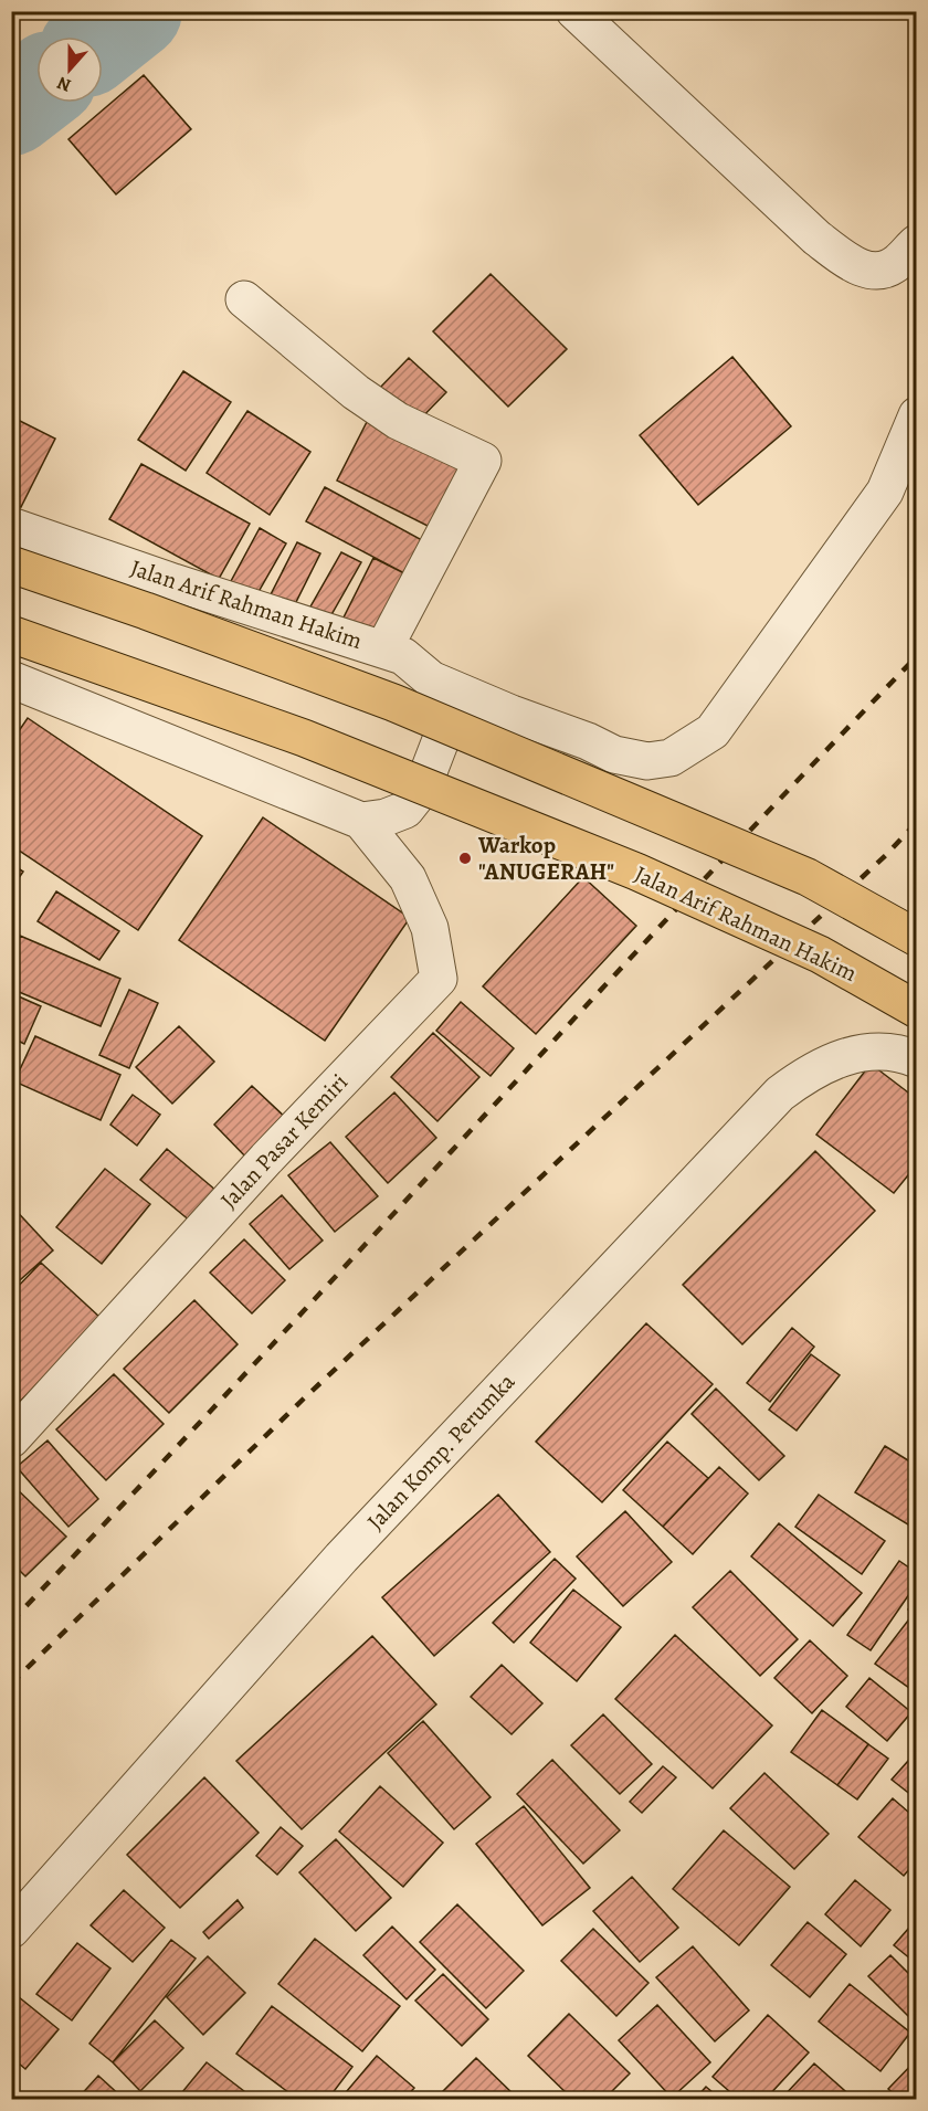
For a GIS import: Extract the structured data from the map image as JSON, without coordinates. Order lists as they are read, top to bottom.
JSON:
{
  "streets": {
    "highway": ["Jalan Arif Rahman Hakim"],
    "street": ["Jalan Pasar Kemiri", "Jalan Komp. Perumka"]
  },
  "places": ["Warkop \"ANUGERAH\""],
  "north": "bottom"
}
